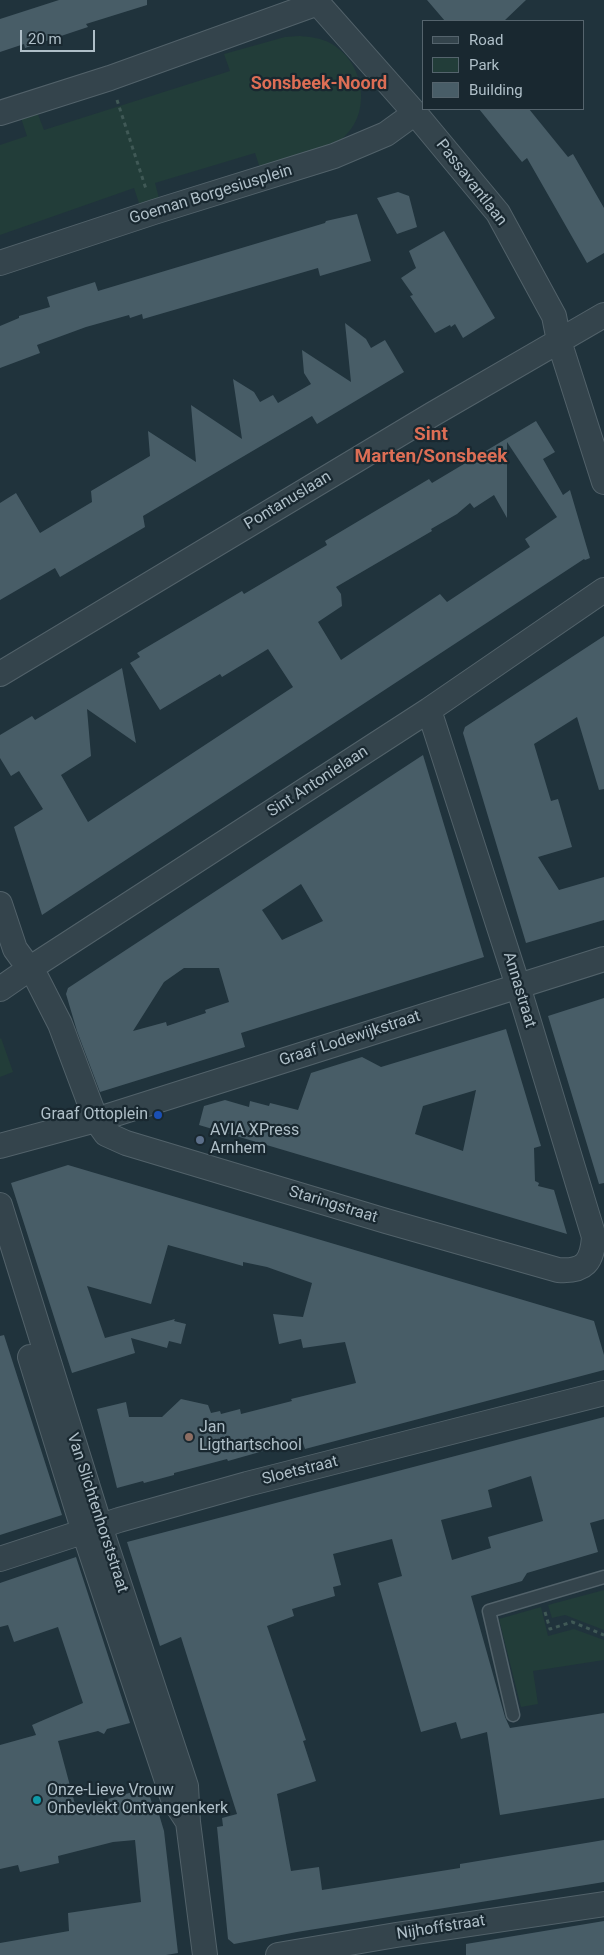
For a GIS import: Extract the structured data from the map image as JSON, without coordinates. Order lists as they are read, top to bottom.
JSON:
{
  "streets": {
    "street": [
      "Passavantlaan",
      "Goeman Borgesiusplein",
      "Pontanuslaan",
      "Sint Antonielaan",
      "Annastraat",
      "Graaf Lodewijkstraat",
      "Staringstraat",
      "Sloetstraat",
      "Van Slichtenhorststraat",
      "Nijhoffstraat"
    ]
  },
  "crossings": [
    ["Passavantlaan", "Goeman Borgesiusplein"],
    ["Passavantlaan", "Pontanuslaan"],
    ["Sint Antonielaan", "Annastraat"],
    ["Annastraat", "Graaf Lodewijkstraat"],
    ["Annastraat", "Staringstraat"],
    ["Graaf Lodewijkstraat", "Staringstraat"],
    ["Sloetstraat", "Van Slichtenhorststraat"]
  ],
  "districts": ["Sonsbeek-Noord", "Sint Marten/Sonsbeek"],
  "places": [
    "Graaf Ottoplein",
    "AVIA XPress Arnhem",
    "Jan Ligthartschool",
    "Onze-Lieve Vrouw Onbevlekt Ontvangenkerk"
  ],
  "legend": ["Road", "Park", "Building"],
  "scale_bar": "20 m"
}
